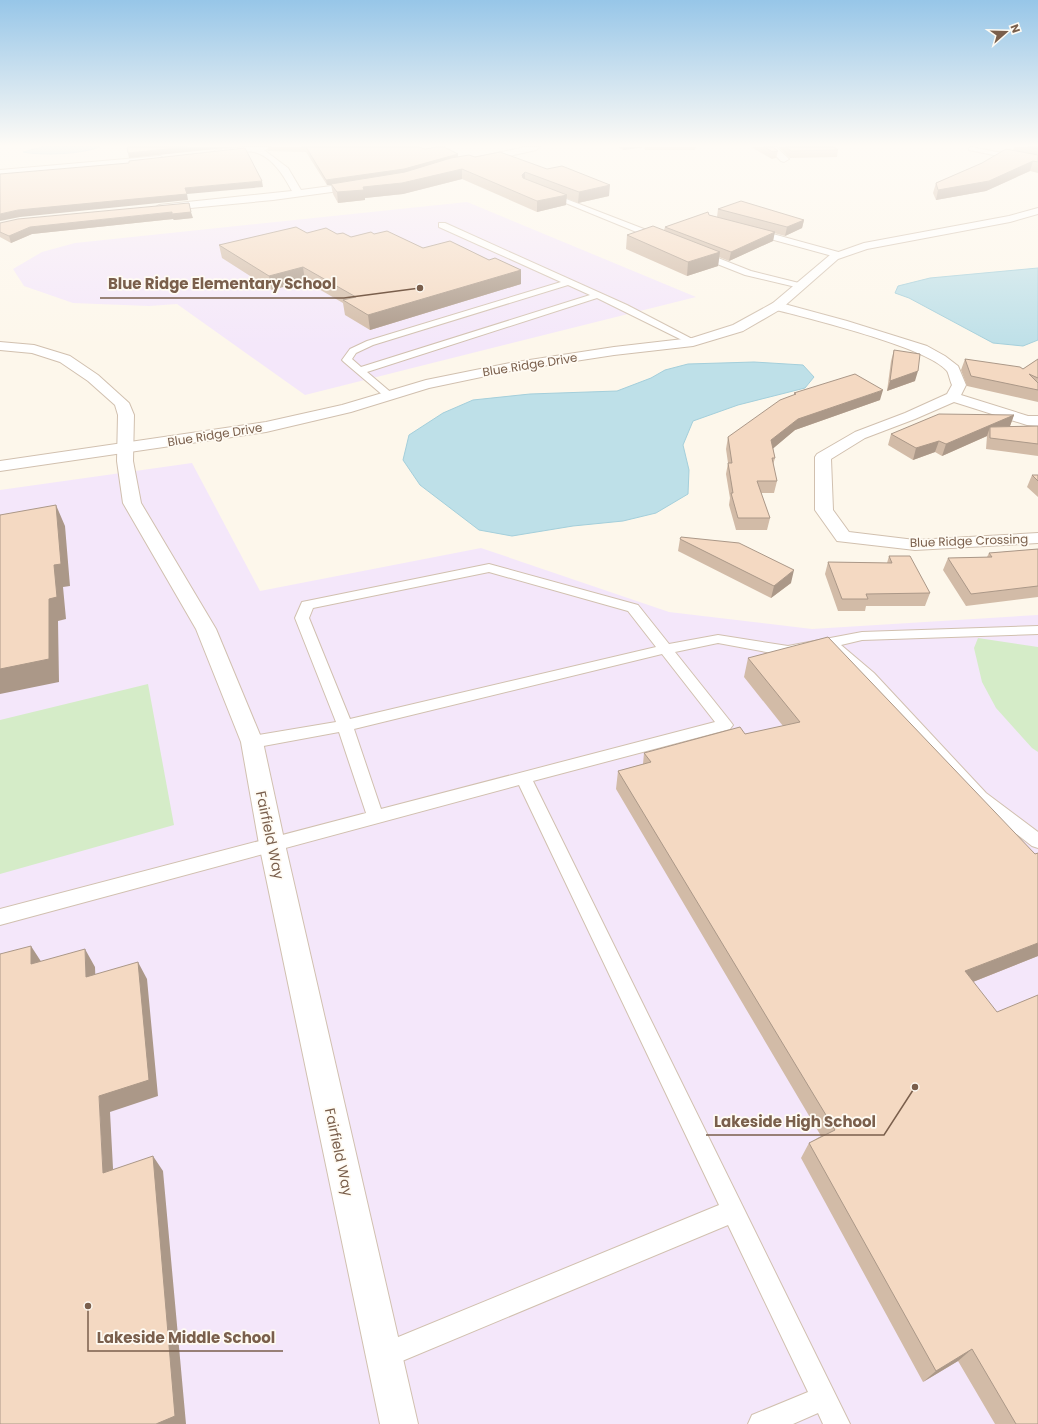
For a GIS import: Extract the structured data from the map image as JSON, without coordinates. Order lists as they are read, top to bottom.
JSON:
{
  "streets": {
    "street": ["Blue Ridge Drive", "Blue Ridge Crossing", "Fairfield Way"]
  },
  "crossings": [
    ["Blue Ridge Drive", "Fairfield Way"]
  ],
  "places": ["Blue Ridge Elementary School", "Lakeside High School", "Lakeside Middle School"],
  "north": "right"
}
